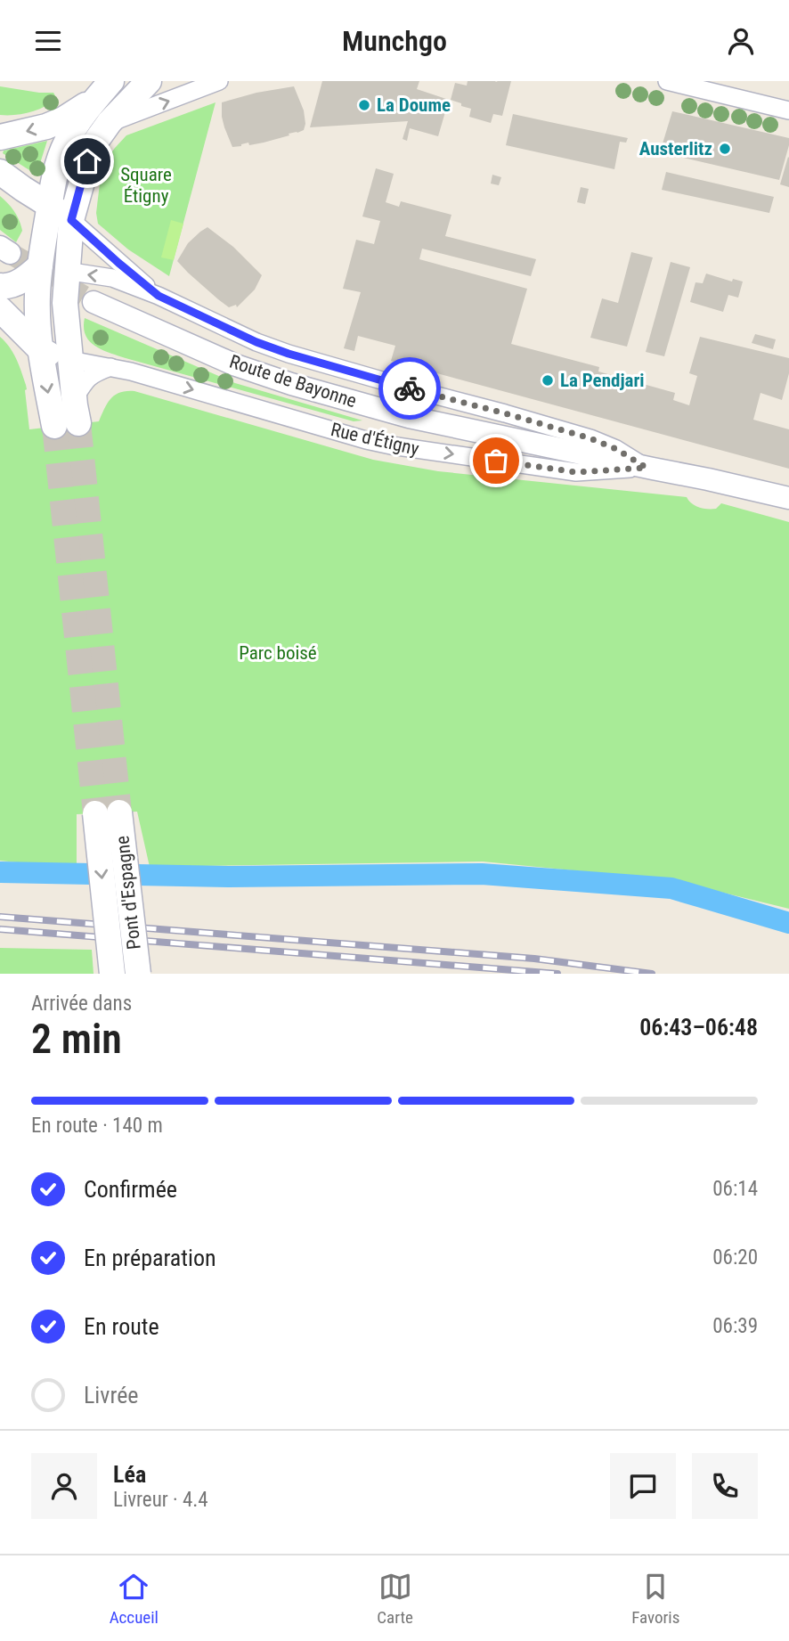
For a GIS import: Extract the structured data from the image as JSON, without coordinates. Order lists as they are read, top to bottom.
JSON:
{
  "streets": {
    "main road": ["Pont d'Espagne"],
    "street": ["Route de Bayonne", "Rue d'Étigny"]
  },
  "crossings": [
    ["Route de Bayonne", "Rue d'Étigny"]
  ],
  "parks": ["Square Étigny", "Parc boisé"],
  "places": ["La Doume", "Austerlitz", "La Pendjari"],
  "page": {
    "header": "Munchgo",
    "heading": ["2 min", "Arrivée dans", "06:43–06:48"],
    "panel": ["Léa", "Livreur · 4.4"],
    "bar": "En route · 140 m",
    "list": [
      ["Confirmée", "06:14"],
      ["En préparation", "06:20"],
      ["En route", "06:39"],
      "Livrée"
    ],
    "tabs": ["Accueil", "Carte", "Favoris"]
  }
}
